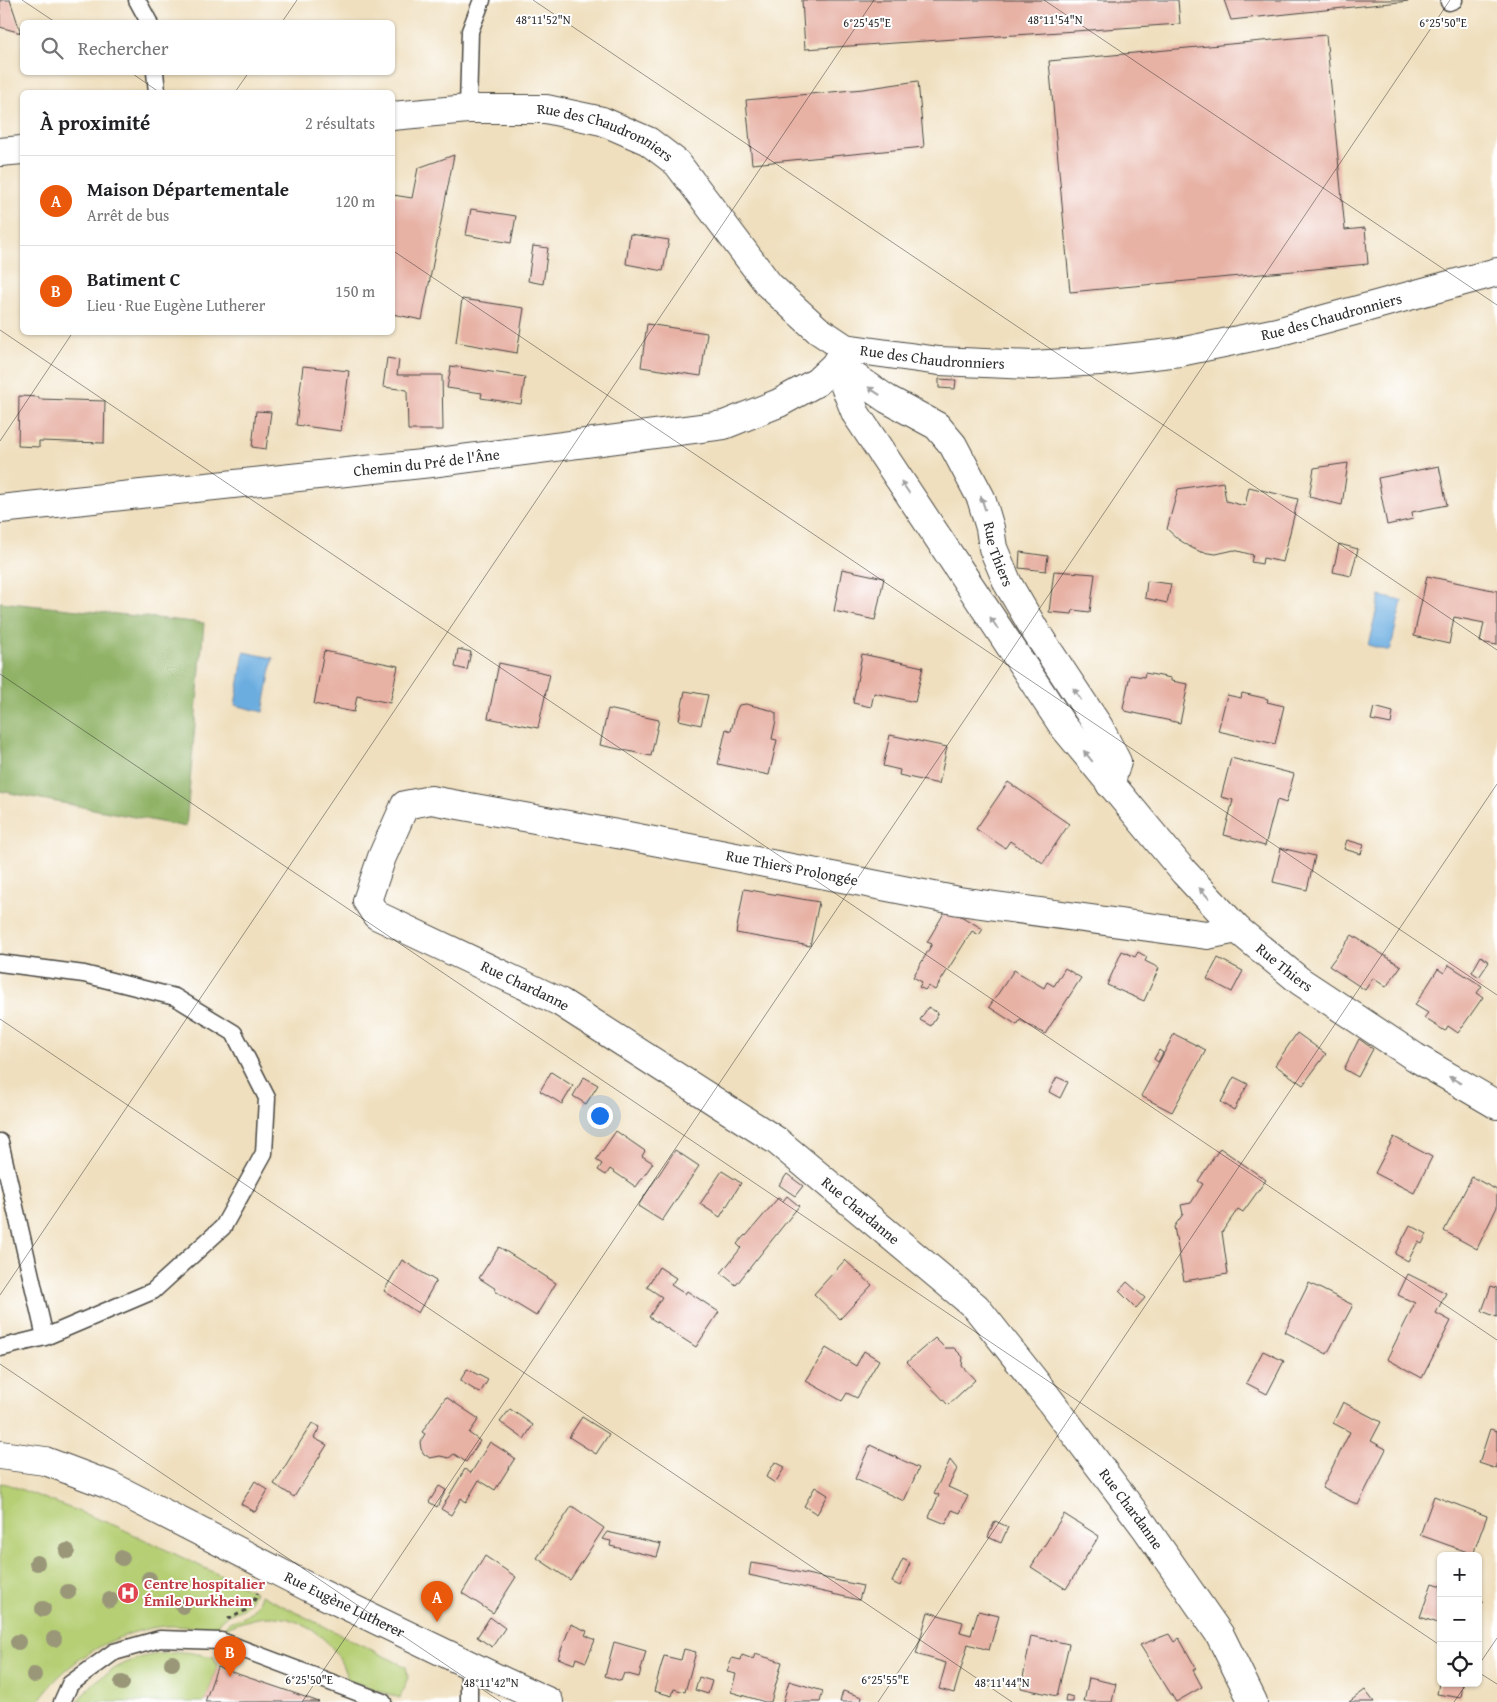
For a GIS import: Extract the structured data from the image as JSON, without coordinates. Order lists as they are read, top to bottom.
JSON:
{
  "streets": {
    "street": [
      "Rue des Chaudronniers",
      "Chemin du Pré de l'Âne",
      "Rue Thiers",
      "Rue Thiers Prolongée",
      "Rue Chardanne",
      "Rue Eugène Lutherer"
    ]
  },
  "crossings": [
    ["Rue des Chaudronniers", "Chemin du Pré de l'Âne"],
    ["Rue des Chaudronniers", "Rue Thiers"],
    ["Chemin du Pré de l'Âne", "Rue Thiers"],
    ["Rue Thiers", "Rue Thiers Prolongée"],
    ["Rue Thiers Prolongée", "Rue Chardanne"]
  ],
  "one_way": ["Rue Thiers"],
  "places": {
    "hospital": ["Centre hospitalier Émile Durkheim"]
  },
  "page": {
    "search": "Rechercher",
    "heading": ["À proximité", "2 résultats"],
    "list": [
      {
        "mark": "A",
        "name": "Maison Départementale",
        "note": "Arrêt de bus",
        "value": "120 m"
      },
      {
        "mark": "B",
        "name": "Batiment C",
        "note": "Lieu · Rue Eugène Lutherer",
        "value": "150 m"
      }
    ],
    "map_buttons": ["+", "−"],
    "pins": ["A", "B"]
  },
  "coordinates": [
    "48°11'52\"N",
    "48°11'54\"N",
    "6°25'50\"E",
    "6°25'45\"E",
    "6°25'55\"E",
    "48°11'42\"N",
    "48°11'44\"N"
  ]
}
